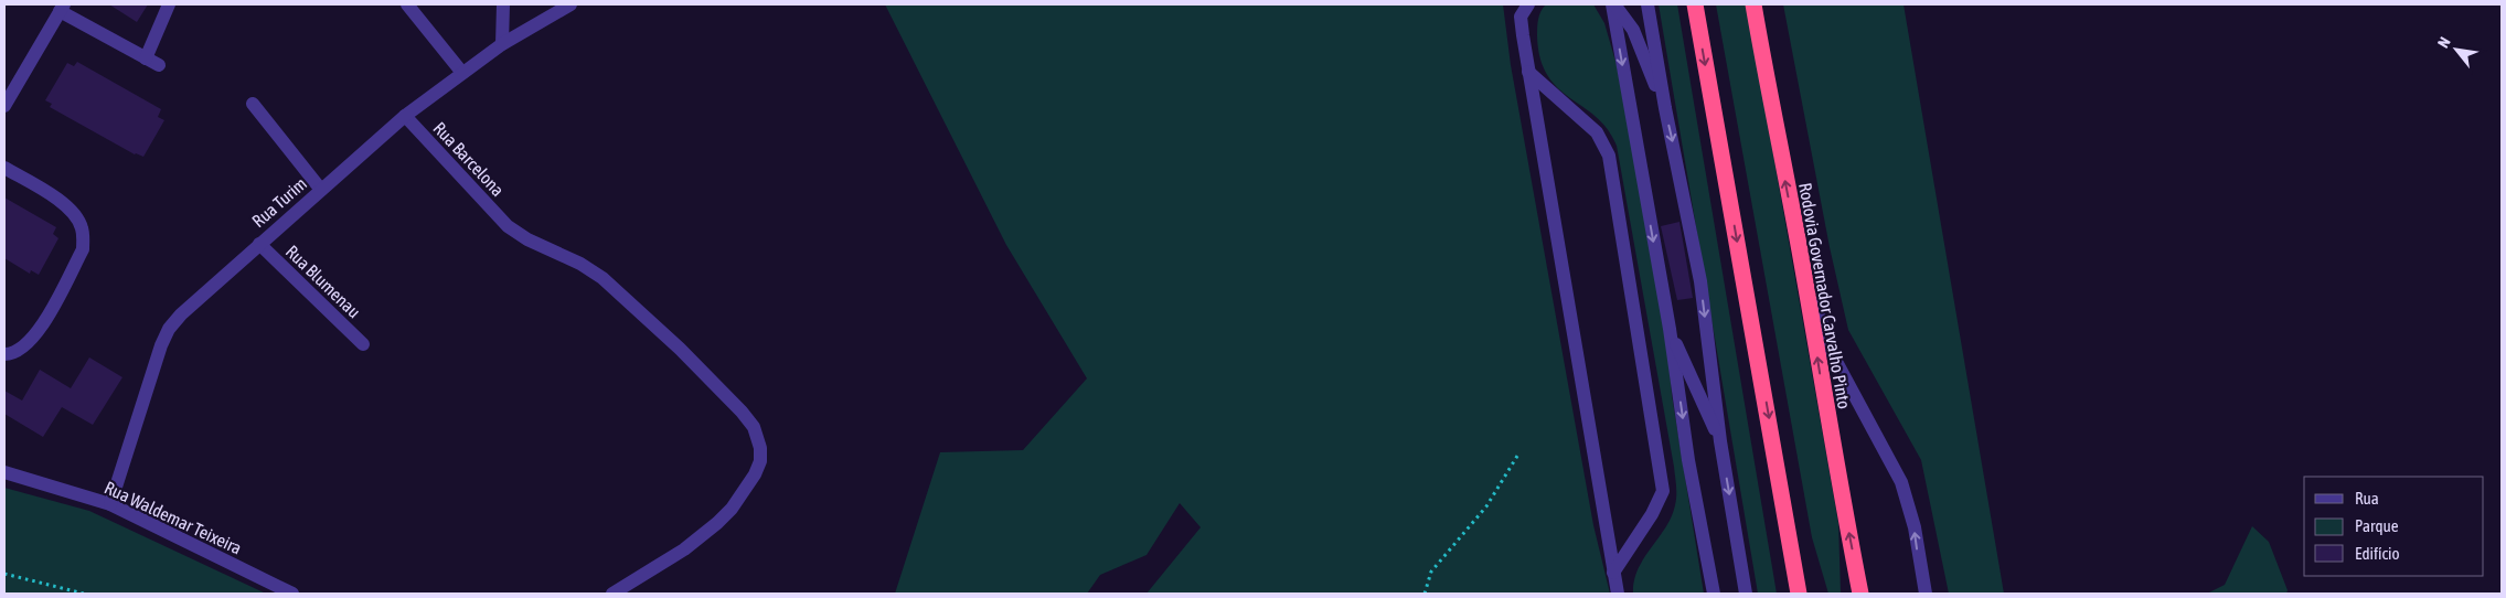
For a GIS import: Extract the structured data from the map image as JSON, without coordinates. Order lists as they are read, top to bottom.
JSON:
{
  "streets": {
    "highway": ["Rodovia Governador Carvalho Pinto"],
    "street": [
      "Rua Barcelona",
      "Rua Turim",
      "Rua Blumenau",
      "Rua Waldemar Teixeira"
    ]
  },
  "crossings": [
    ["Rua Barcelona", "Rua Turim"],
    ["Rua Turim", "Rua Blumenau"],
    ["Rua Turim", "Rua Waldemar Teixeira"]
  ],
  "legend": ["Rua", "Parque", "Edifício"],
  "north": "top left"
}
